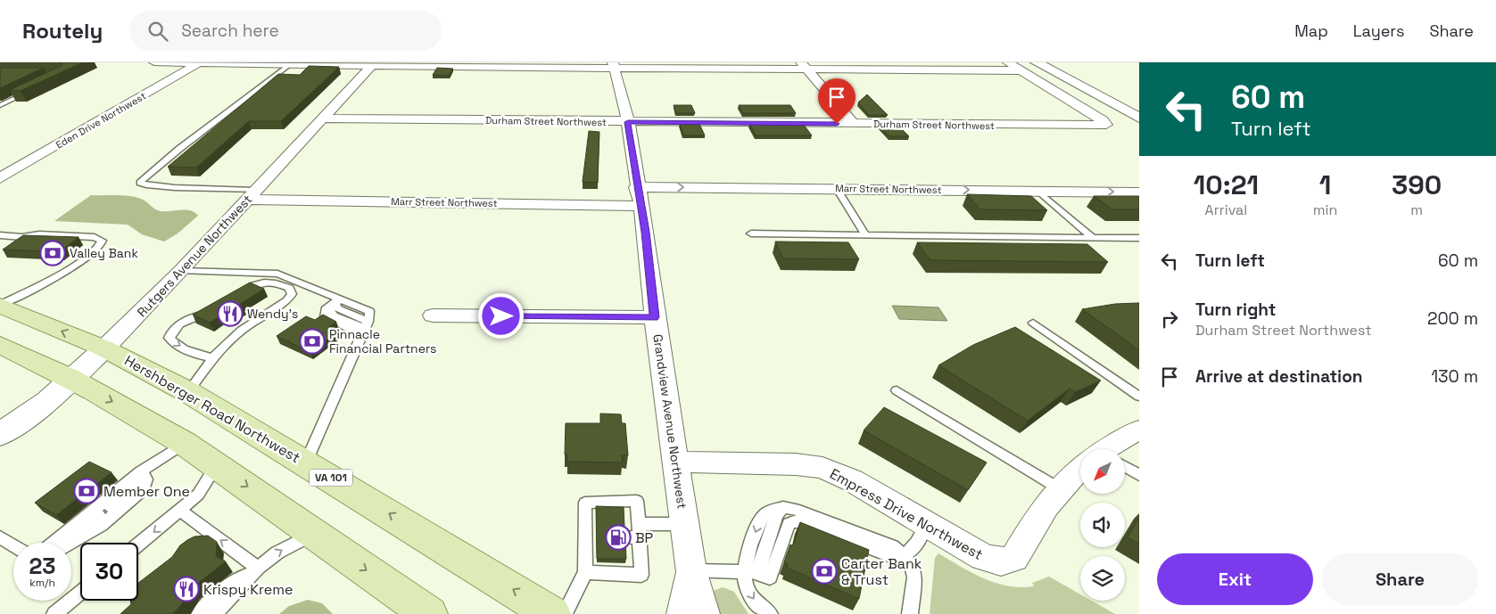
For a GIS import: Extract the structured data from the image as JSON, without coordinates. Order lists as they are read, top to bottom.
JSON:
{
  "streets": {
    "main road": ["Rutgers Avenue Northwest", "Hershberger Road Northwest", "VA 101"],
    "street": [
      "Eden Drive Northwest",
      "Durham Street Northwest",
      "Marr Street Northwest",
      "Grandview Avenue Northwest",
      "Empress Drive Northwest"
    ]
  },
  "crossings": [
    ["Durham Street Northwest", "Rutgers Avenue Northwest"],
    ["Durham Street Northwest", "Grandview Avenue Northwest"],
    ["Marr Street Northwest", "Rutgers Avenue Northwest"],
    ["Marr Street Northwest", "Grandview Avenue Northwest"],
    ["Rutgers Avenue Northwest", "Hershberger Road Northwest"],
    ["Grandview Avenue Northwest", "Empress Drive Northwest"]
  ],
  "places": {
    "bank": [
      "Valley Bank",
      "Pinnacle Financial Partners",
      "Member One",
      "Carter Bank & Trust"
    ],
    "restaurant": ["Wendy's", "Krispy Kreme"],
    "fuel station": ["BP"]
  },
  "north": "bottom left",
  "page": {
    "header": "Routely",
    "search": "Search here",
    "nav": ["Map", "Layers", "Share"],
    "turn": ["60 m", "Turn left"],
    "eta": [
      "10:21",
      "Arrival",
      "1",
      "min",
      "390",
      "m"
    ],
    "list": [
      {
        "name": "Turn left",
        "value": "60 m"
      },
      {
        "name": "Turn right",
        "note": "Durham Street Northwest",
        "value": "200 m"
      },
      {
        "name": "Arrive at destination",
        "value": "130 m"
      }
    ],
    "speed": "23 km/h",
    "limit": "30",
    "buttons": ["Exit", "Share"]
  }
}
